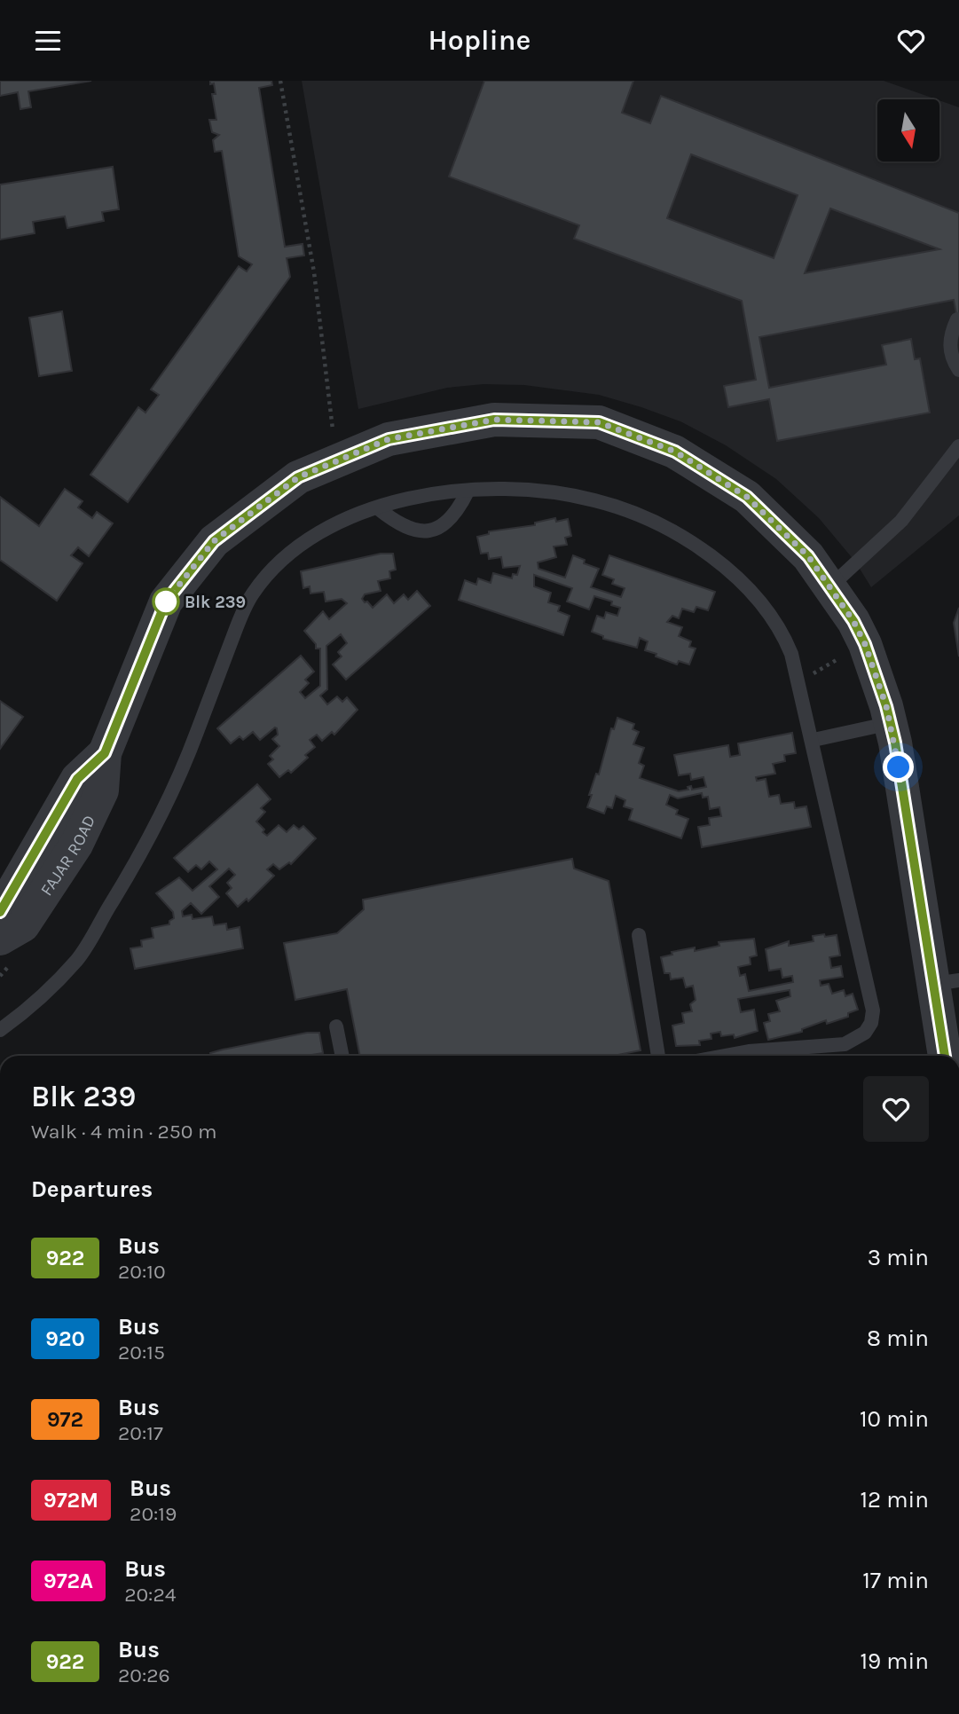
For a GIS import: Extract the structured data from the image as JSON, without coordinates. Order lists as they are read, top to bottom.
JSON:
{
  "streets": {
    "street": ["FAJAR ROAD"]
  },
  "places": ["Blk 239"],
  "lines": ["bus line 922"],
  "north": "bottom",
  "page": {
    "header": "Hopline",
    "heading": [
      ["Blk 239", "Walk · 4 min · 250 m"],
      "Departures"
    ],
    "list": [
      {
        "mark": "922",
        "name": "Bus",
        "note": "20:10",
        "value": "3 min"
      },
      {
        "mark": "920",
        "name": "Bus",
        "note": "20:15",
        "value": "8 min"
      },
      {
        "mark": "972",
        "name": "Bus",
        "note": "20:17",
        "value": "10 min"
      },
      {
        "mark": "972M",
        "name": "Bus",
        "note": "20:19",
        "value": "12 min"
      },
      {
        "mark": "972A",
        "name": "Bus",
        "note": "20:24",
        "value": "17 min"
      },
      {
        "mark": "922",
        "name": "Bus",
        "note": "20:26",
        "value": "19 min"
      }
    ]
  }
}
